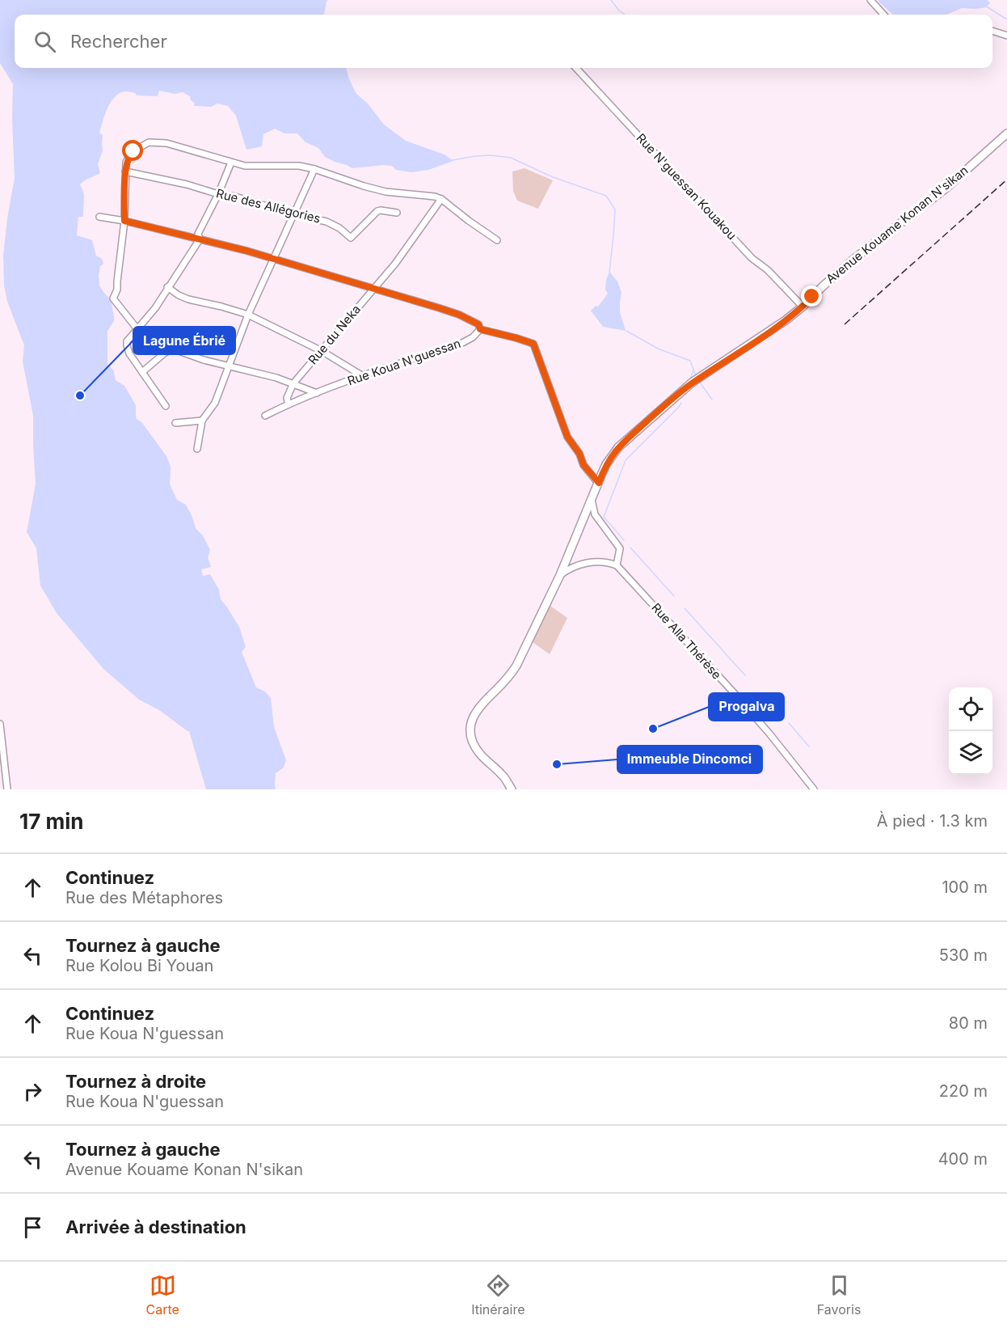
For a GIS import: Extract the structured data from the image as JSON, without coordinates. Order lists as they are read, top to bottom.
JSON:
{
  "streets": {
    "street": [
      "Rue N'guessan Kouakou",
      "Rue des Allégories",
      "Avenue Kouame Konan N'sikan",
      "Rue du Neka",
      "Rue Koua N'guessan",
      "Rue Alla Thérèse"
    ]
  },
  "crossings": [
    ["Rue N'guessan Kouakou", "Avenue Kouame Konan N'sikan"],
    ["Rue du Neka", "Rue Koua N'guessan"]
  ],
  "places": ["Lagune Ébrié", "Progalva", "Immeuble Dincomci"],
  "page": {
    "search": "Rechercher",
    "heading": ["17 min", "À pied · 1.3 km"],
    "list": [
      ["Continuez", "Rue des Métaphores", "100 m"],
      ["Tournez à gauche", "Rue Kolou Bi Youan", "530 m"],
      ["Continuez", "Rue Koua N'guessan", "80 m"],
      ["Tournez à droite", "Rue Koua N'guessan", "220 m"],
      ["Tournez à gauche", "Avenue Kouame Konan N'sikan", "400 m"],
      "Arrivée à destination"
    ],
    "nav": ["Carte", "Itinéraire", "Favoris"]
  }
}
